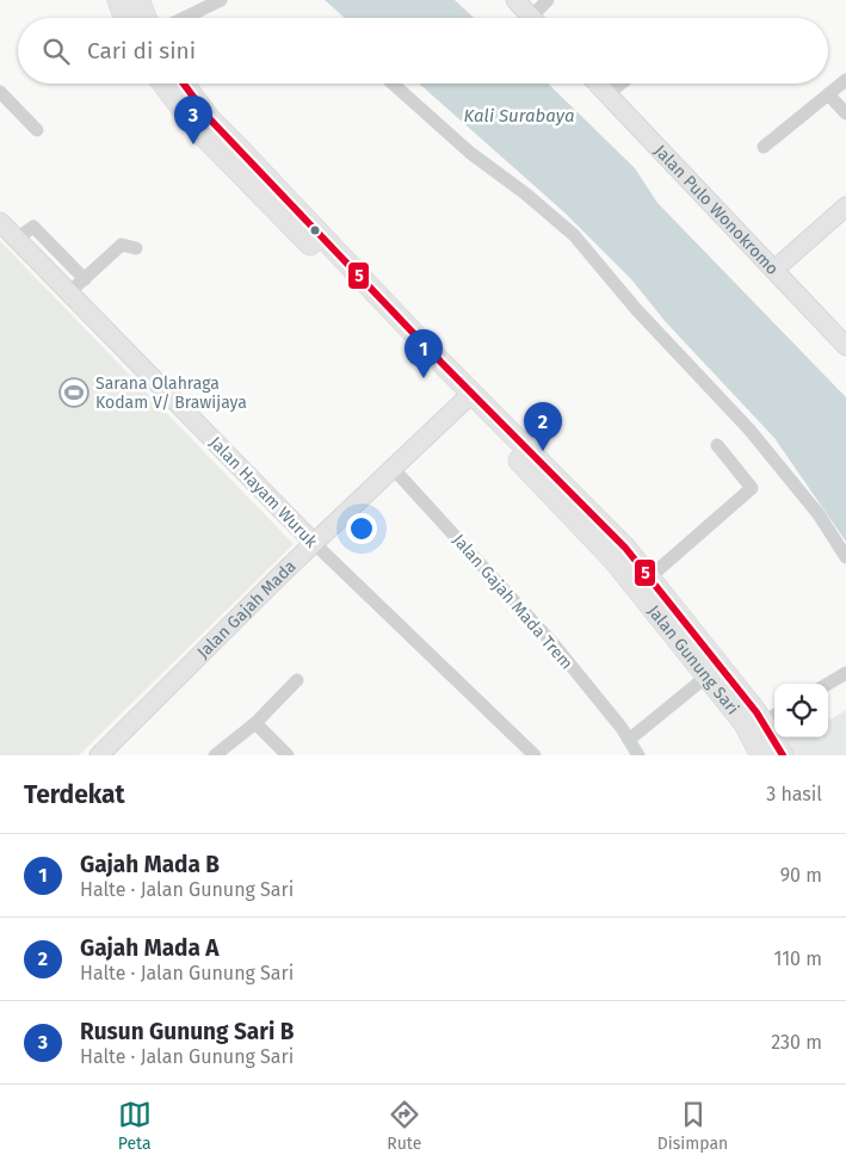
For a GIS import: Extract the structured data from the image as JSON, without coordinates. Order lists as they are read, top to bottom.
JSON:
{
  "streets": {
    "main road": ["Jalan Gunung Sari"],
    "street": [
      "Jalan Pulo Wonokromo",
      "Jalan Hayam Wuruk",
      "Jalan Gajah Mada Trem",
      "Jalan Gajah Mada"
    ]
  },
  "crossings": [
    ["Jalan Hayam Wuruk", "Jalan Gajah Mada"],
    ["Jalan Gajah Mada Trem", "Jalan Gajah Mada"],
    ["Jalan Gajah Mada", "Jalan Gunung Sari"]
  ],
  "water": ["Kali Surabaya"],
  "places": {
    "sports": ["Sarana Olahraga Kodam V/ Brawijaya"]
  },
  "lines": ["transit line 5"],
  "page": {
    "search": "Cari di sini",
    "pins": ["3", "1", "2"],
    "heading": ["Terdekat", "3 hasil"],
    "list": [
      {
        "mark": "1",
        "name": "Gajah Mada B",
        "note": "Halte · Jalan Gunung Sari",
        "value": "90 m"
      },
      {
        "mark": "2",
        "name": "Gajah Mada A",
        "note": "Halte · Jalan Gunung Sari",
        "value": "110 m"
      },
      {
        "mark": "3",
        "name": "Rusun Gunung Sari B",
        "note": "Halte · Jalan Gunung Sari",
        "value": "230 m"
      }
    ],
    "nav": ["Peta", "Rute", "Disimpan"]
  }
}
